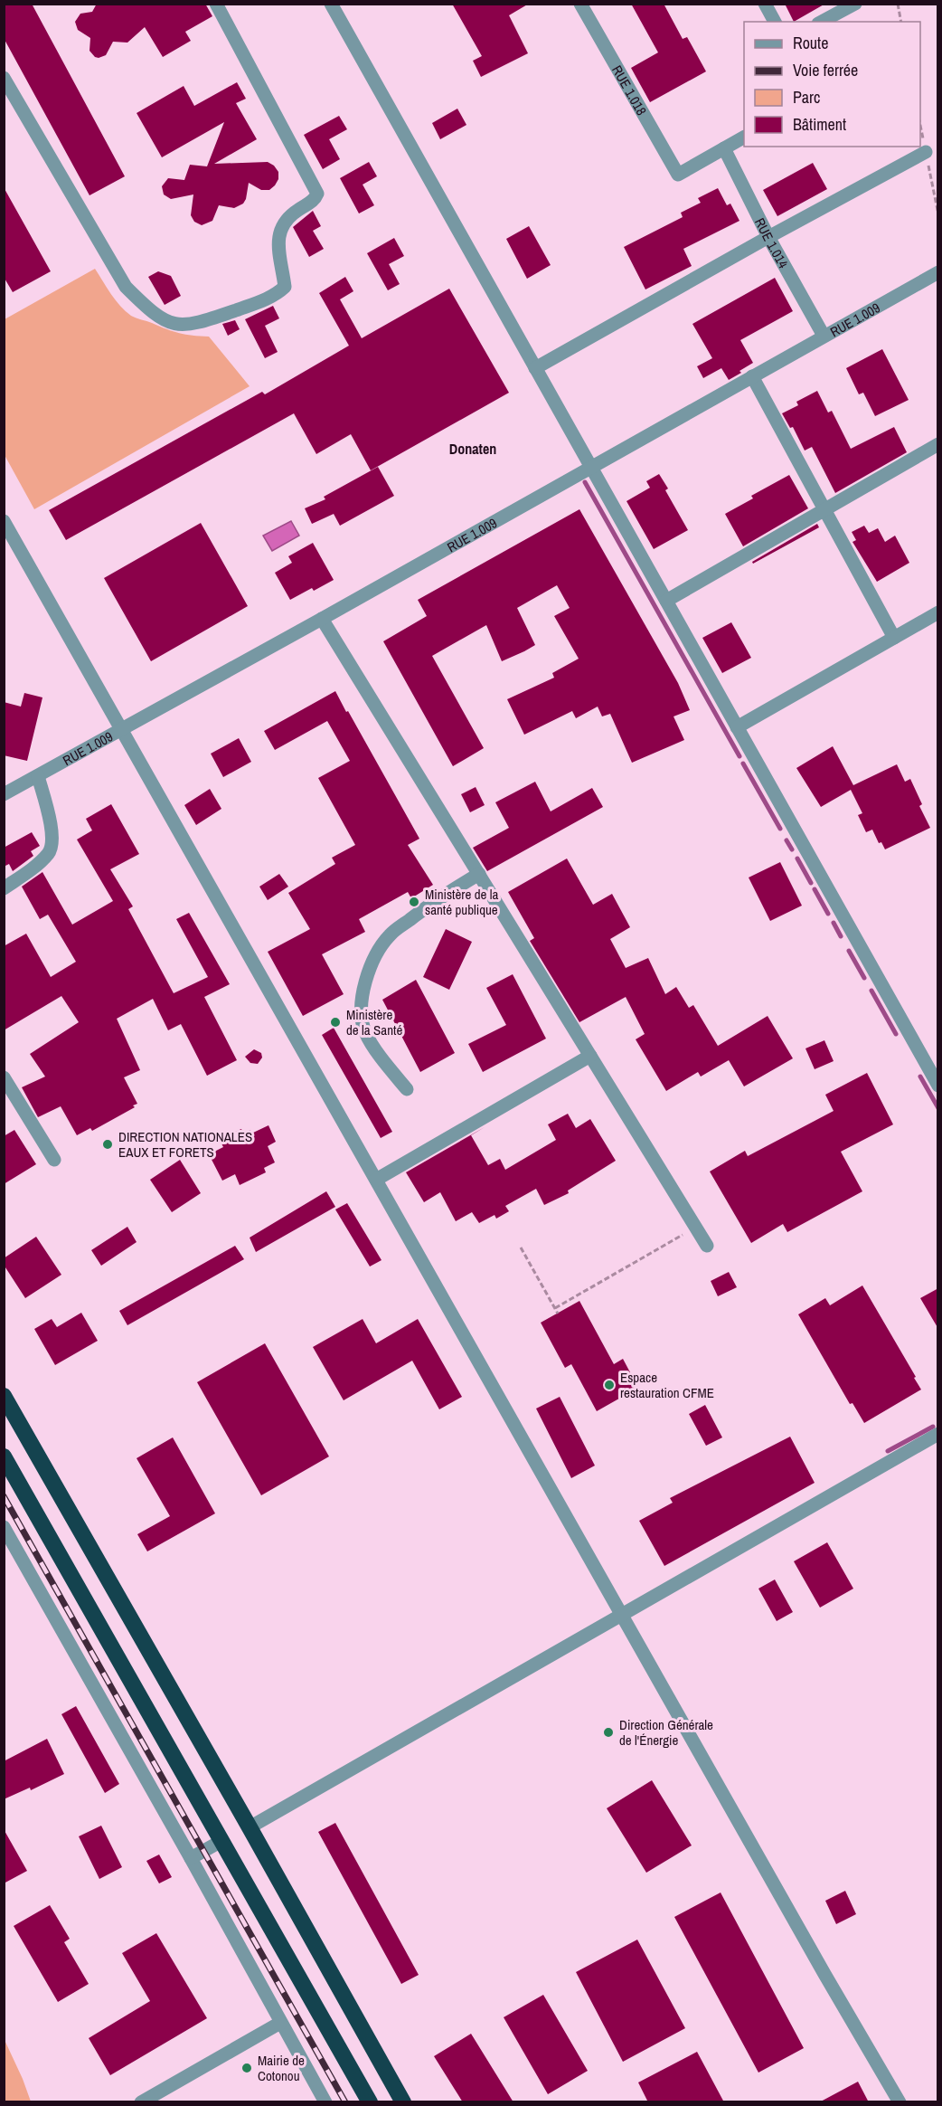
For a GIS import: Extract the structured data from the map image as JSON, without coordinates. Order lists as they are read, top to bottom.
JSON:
{
  "streets": {
    "street": ["RUE 1.018", "RUE 1.014", "RUE 1.009"]
  },
  "crossings": [
    ["RUE 1.018", "RUE 1.014"],
    ["RUE 1.014", "RUE 1.009"]
  ],
  "districts": ["Donaten"],
  "places": [
    "Ministère de la santé publique",
    "Ministère de la Santé",
    "DIRECTION NATIONALES EAUX ET FORETS",
    "Espace restauration CFME",
    "Direction Générale de l'Énergie",
    "Mairie de Cotonou"
  ],
  "legend": [
    "Route",
    "Voie ferrée",
    "Parc",
    "Bâtiment"
  ]
}
